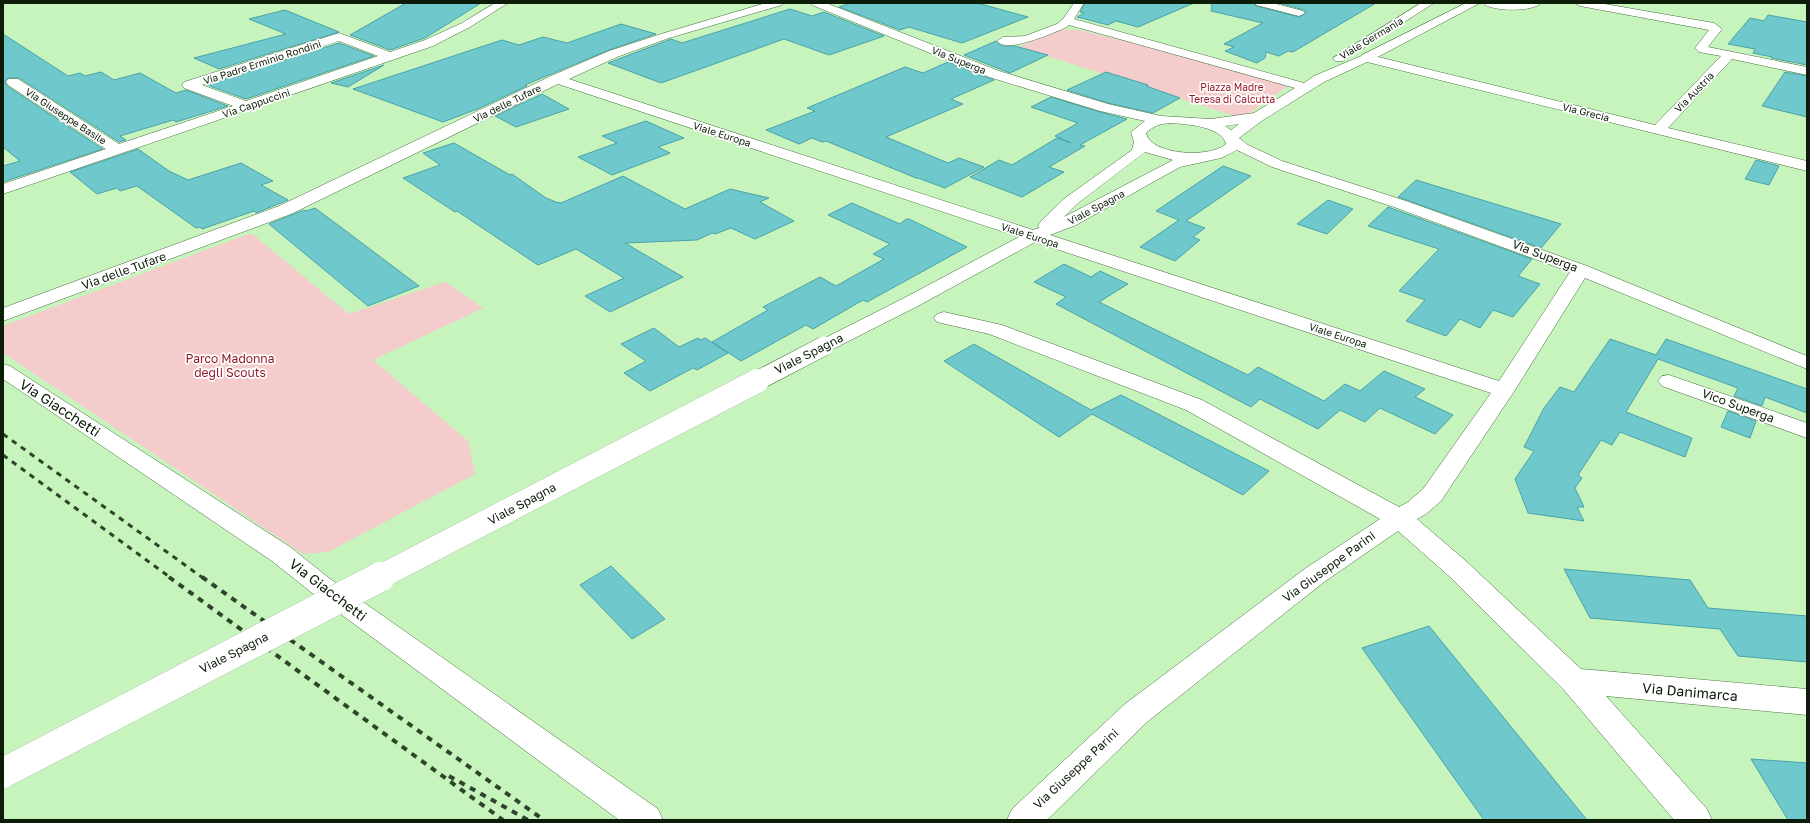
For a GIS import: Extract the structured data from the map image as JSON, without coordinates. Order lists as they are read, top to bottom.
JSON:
{
  "streets": {
    "main road": [
      "Viale Germania",
      "Via Superga",
      "Via Padre Erminio Rondini",
      "Via Austria",
      "Via Cappuccini",
      "Via delle Tufare",
      "Via Grecia",
      "Via Giuseppe Basile",
      "Viale Europa",
      "Viale Spagna",
      "Vico Superga",
      "Via Giacchetti",
      "Via Giuseppe Parini",
      "Via Danimarca"
    ]
  },
  "crossings": [
    ["Viale Germania", "Via Superga"],
    ["Viale Germania", "Via Grecia"],
    ["Viale Germania", "Viale Spagna"],
    ["Via Superga", "Viale Spagna"],
    ["Via Superga", "Via Giuseppe Parini"],
    ["Via Padre Erminio Rondini", "Via Cappuccini"],
    ["Via Austria", "Via Grecia"],
    ["Via Cappuccini", "Via Giuseppe Basile"],
    ["Via delle Tufare", "Viale Europa"],
    ["Viale Europa", "Viale Spagna"],
    ["Viale Europa", "Via Giuseppe Parini"]
  ],
  "parks": ["Piazza Madre Teresa di Calcutta", "Parco Madonna degli Scouts"]
}
